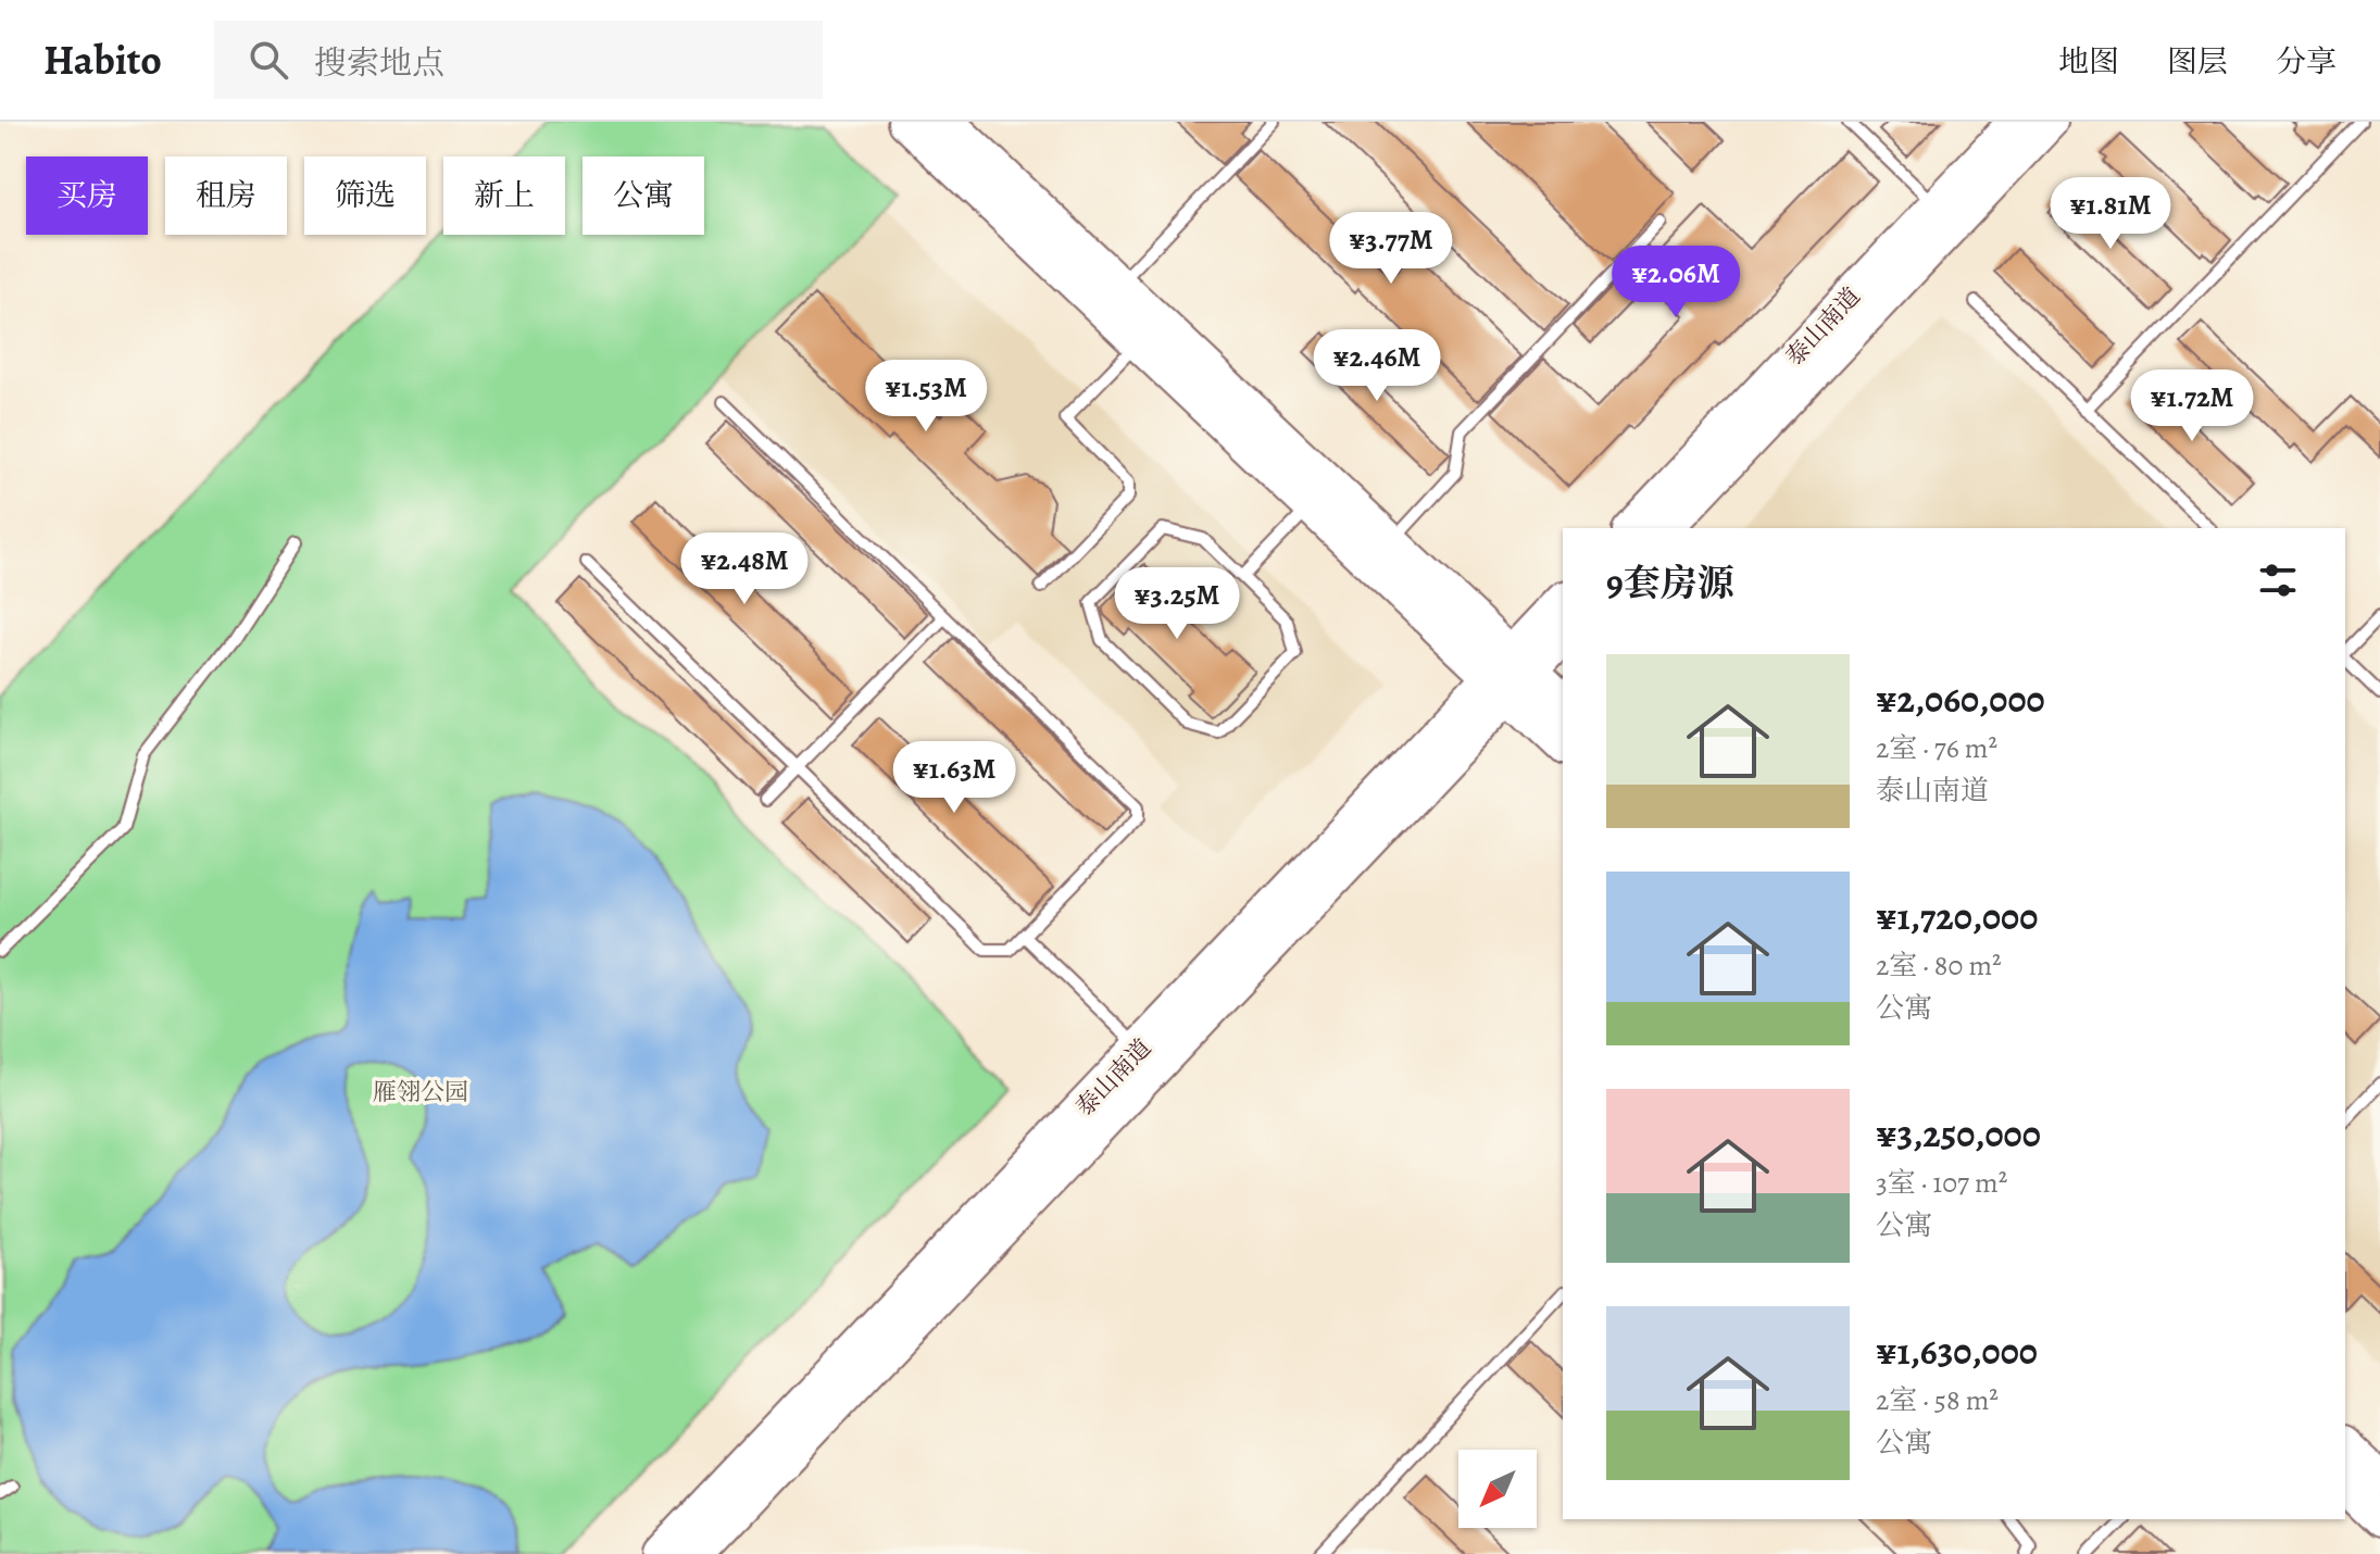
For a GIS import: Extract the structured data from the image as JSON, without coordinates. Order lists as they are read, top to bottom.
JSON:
{
  "streets": {
    "main road": ["泰山南道"]
  },
  "parks": ["雁翎公园"],
  "north": "bottom left",
  "page": {
    "header": "Habito",
    "search": "搜索地点",
    "nav": ["地图", "图层", "分享"],
    "chip": [
      "买房",
      "租房",
      "筛选",
      "新上",
      "公寓"
    ],
    "price": [
      "¥1.81M",
      "¥3.77M",
      "¥2.06M",
      "¥2.46M",
      "¥1.53M",
      "¥1.72M",
      "¥2.48M",
      "¥3.25M",
      "¥1.63M"
    ],
    "heading": "9套房源",
    "list": [
      {
        "name": "¥2,060,000",
        "note": "2室 · 76 m² · 泰山南道"
      },
      {
        "name": "¥1,720,000",
        "note": "2室 · 80 m² · 公寓"
      },
      {
        "name": "¥3,250,000",
        "note": "3室 · 107 m² · 公寓"
      },
      {
        "name": "¥1,630,000",
        "note": "2室 · 58 m² · 公寓"
      }
    ]
  }
}
